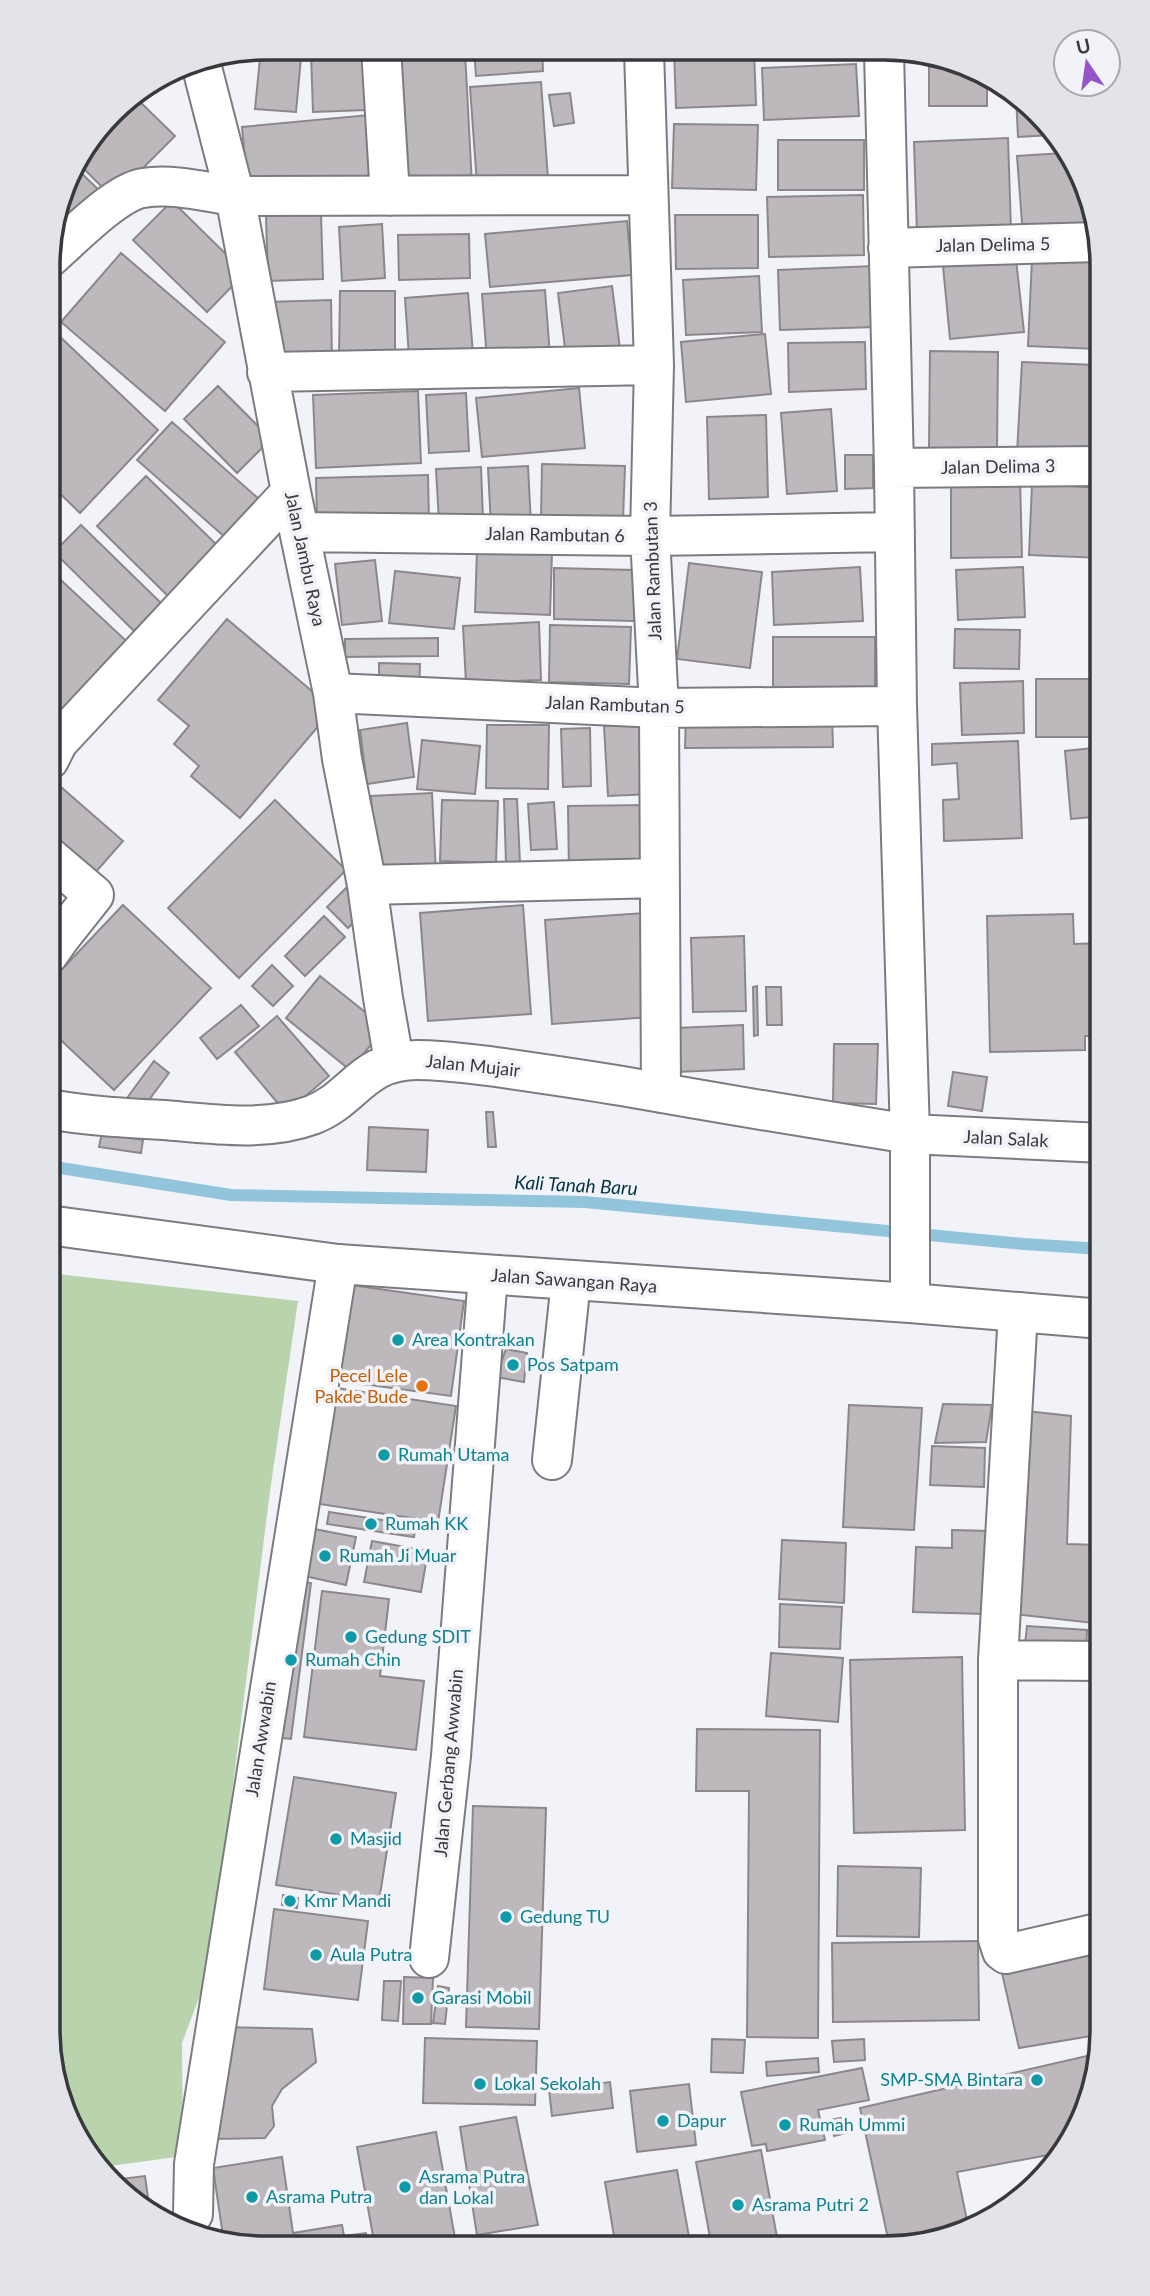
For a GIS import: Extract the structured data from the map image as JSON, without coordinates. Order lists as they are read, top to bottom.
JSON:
{
  "streets": {
    "main road": [
      "Jalan Delima 5",
      "Jalan Delima 3",
      "Jalan Rambutan 6",
      "Jalan Jambu Raya",
      "Jalan Rambutan 3",
      "Jalan Rambutan 5",
      "Jalan Mujair",
      "Jalan Salak",
      "Jalan Sawangan Raya",
      "Jalan Awwabin",
      "Jalan Gerbang Awwabin"
    ]
  },
  "crossings": [
    ["Jalan Rambutan 6", "Jalan Jambu Raya"],
    ["Jalan Rambutan 6", "Jalan Rambutan 3"],
    ["Jalan Jambu Raya", "Jalan Rambutan 5"],
    ["Jalan Jambu Raya", "Jalan Mujair"],
    ["Jalan Rambutan 3", "Jalan Rambutan 5"],
    ["Jalan Rambutan 3", "Jalan Mujair"],
    ["Jalan Mujair", "Jalan Salak"],
    ["Jalan Sawangan Raya", "Jalan Awwabin"],
    ["Jalan Sawangan Raya", "Jalan Gerbang Awwabin"]
  ],
  "water": ["Kali Tanah Baru"],
  "places": [
    "Area Kontrakan",
    "Pos Satpam",
    "Pecel Lele Pakde Bude",
    "Rumah Utama",
    "Rumah KK",
    "Rumah Ji Muar",
    "Gedung SDIT",
    "Rumah Chin",
    "Masjid",
    "Kmr Mandi",
    "Gedung TU",
    "Aula Putra",
    "Garasi Mobil",
    "SMP-SMA Bintara",
    "Lokal Sekolah",
    "Dapur",
    "Rumah Ummi",
    "Asrama Putra dan Lokal",
    "Asrama Putra",
    "Asrama Putri 2"
  ],
  "north": "top"
}
